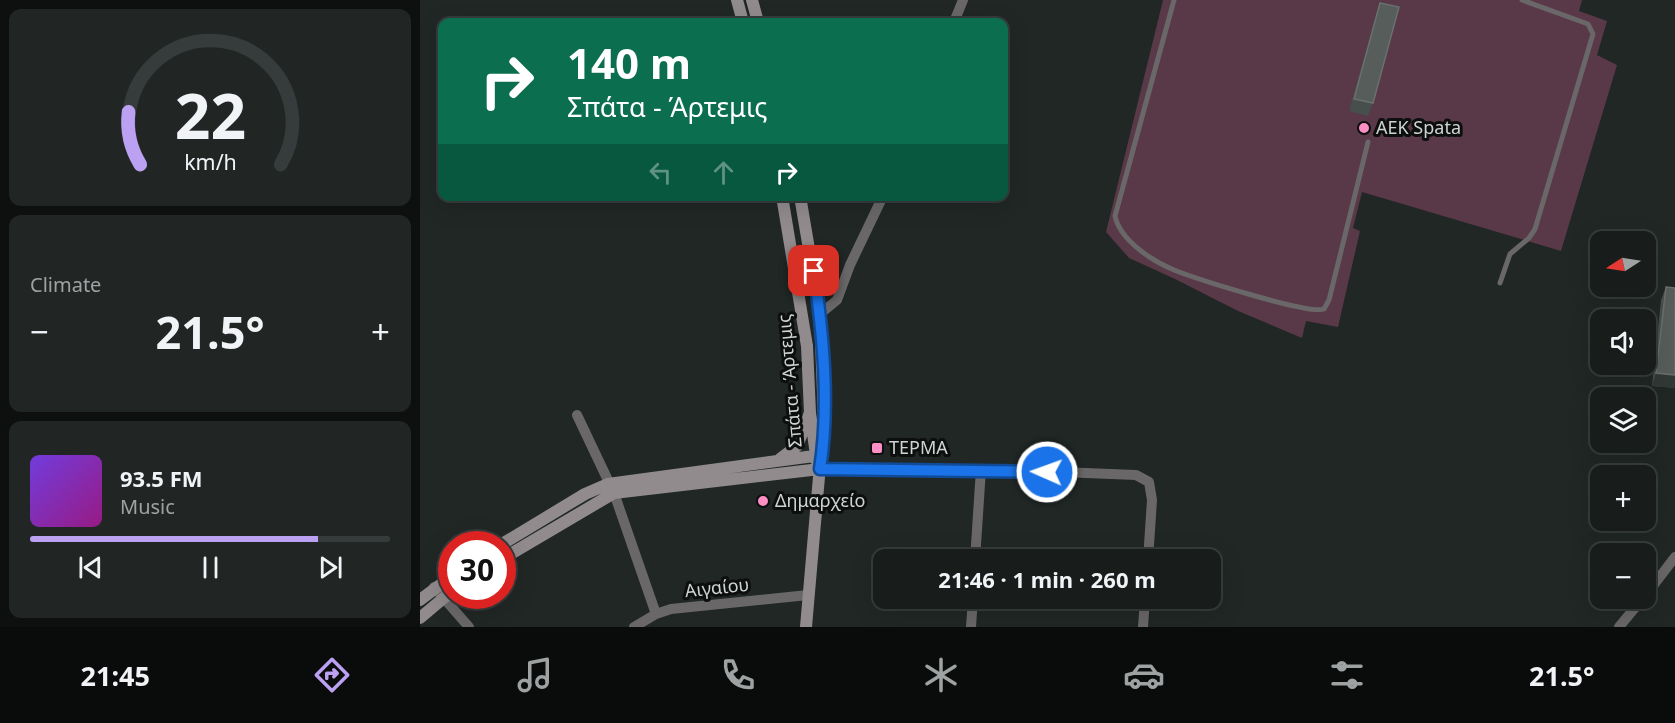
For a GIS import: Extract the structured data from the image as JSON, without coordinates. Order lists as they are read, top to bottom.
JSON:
{
  "streets": {
    "main road": ["Σπάτα - Άρτεμις"],
    "street": ["Αιγαίου"]
  },
  "crossings": [
    ["Σπάτα - Άρτεμις", "Αιγαίου"]
  ],
  "places": {
    "other": ["AEK Spata", "Δημαρχείο"],
    "transit": ["ΤΕΡΜΑ"]
  },
  "north": "left",
  "page": {
    "turn": ["140 m", "Σπάτα - Άρτεμις"],
    "tile": "Climate",
    "map_buttons": ["+", "−"],
    "heat": ["−", "21.5°", "+"],
    "song": ["93.5 FM", "Music"],
    "limit": "30",
    "trip": "21:46 · 1 min · 260 m",
    "tabs": ["21:45", "21.5°"],
    "gauge": ["22", "km/h"]
  }
}
